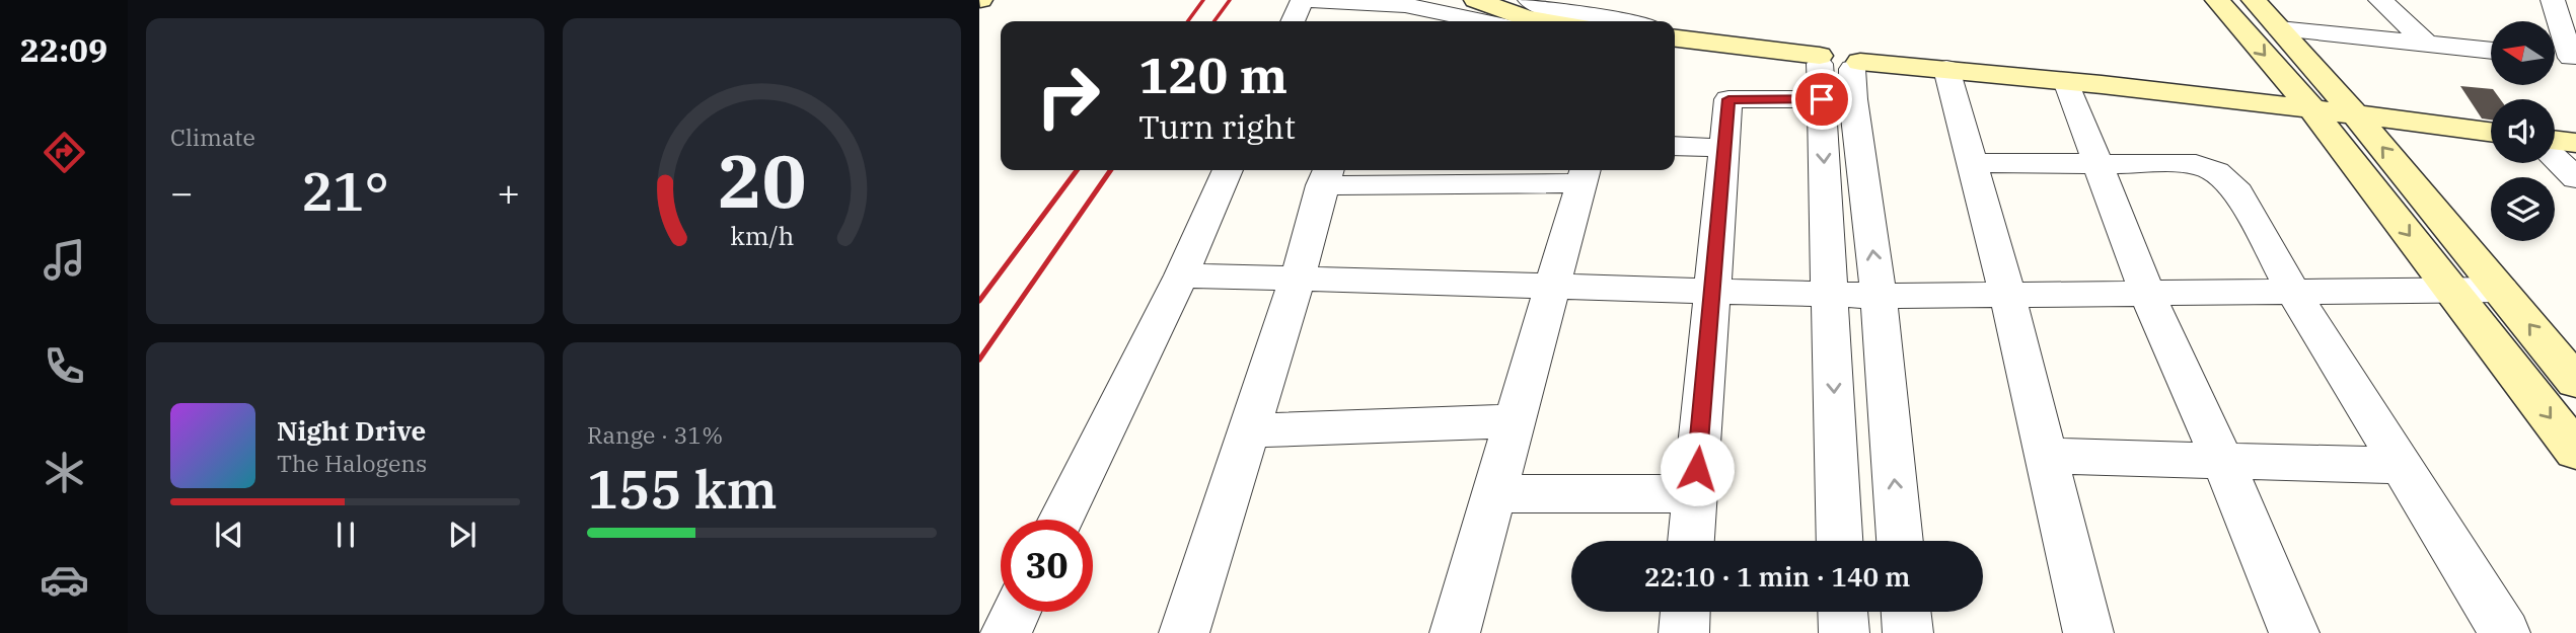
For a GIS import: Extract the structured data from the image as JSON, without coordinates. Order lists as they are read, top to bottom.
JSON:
{
  "north": "left",
  "page": {
    "tabs": "22:09",
    "tile": [
      "Climate",
      ["Range · 31%", "155 km"]
    ],
    "turn": ["120 m", "Turn right"],
    "heat": ["−", "21°", "+"],
    "song": ["Night Drive", "The Halogens"],
    "limit": "30",
    "trip": "22:10 · 1 min · 140 m",
    "gauge": ["20", "km/h"]
  }
}
